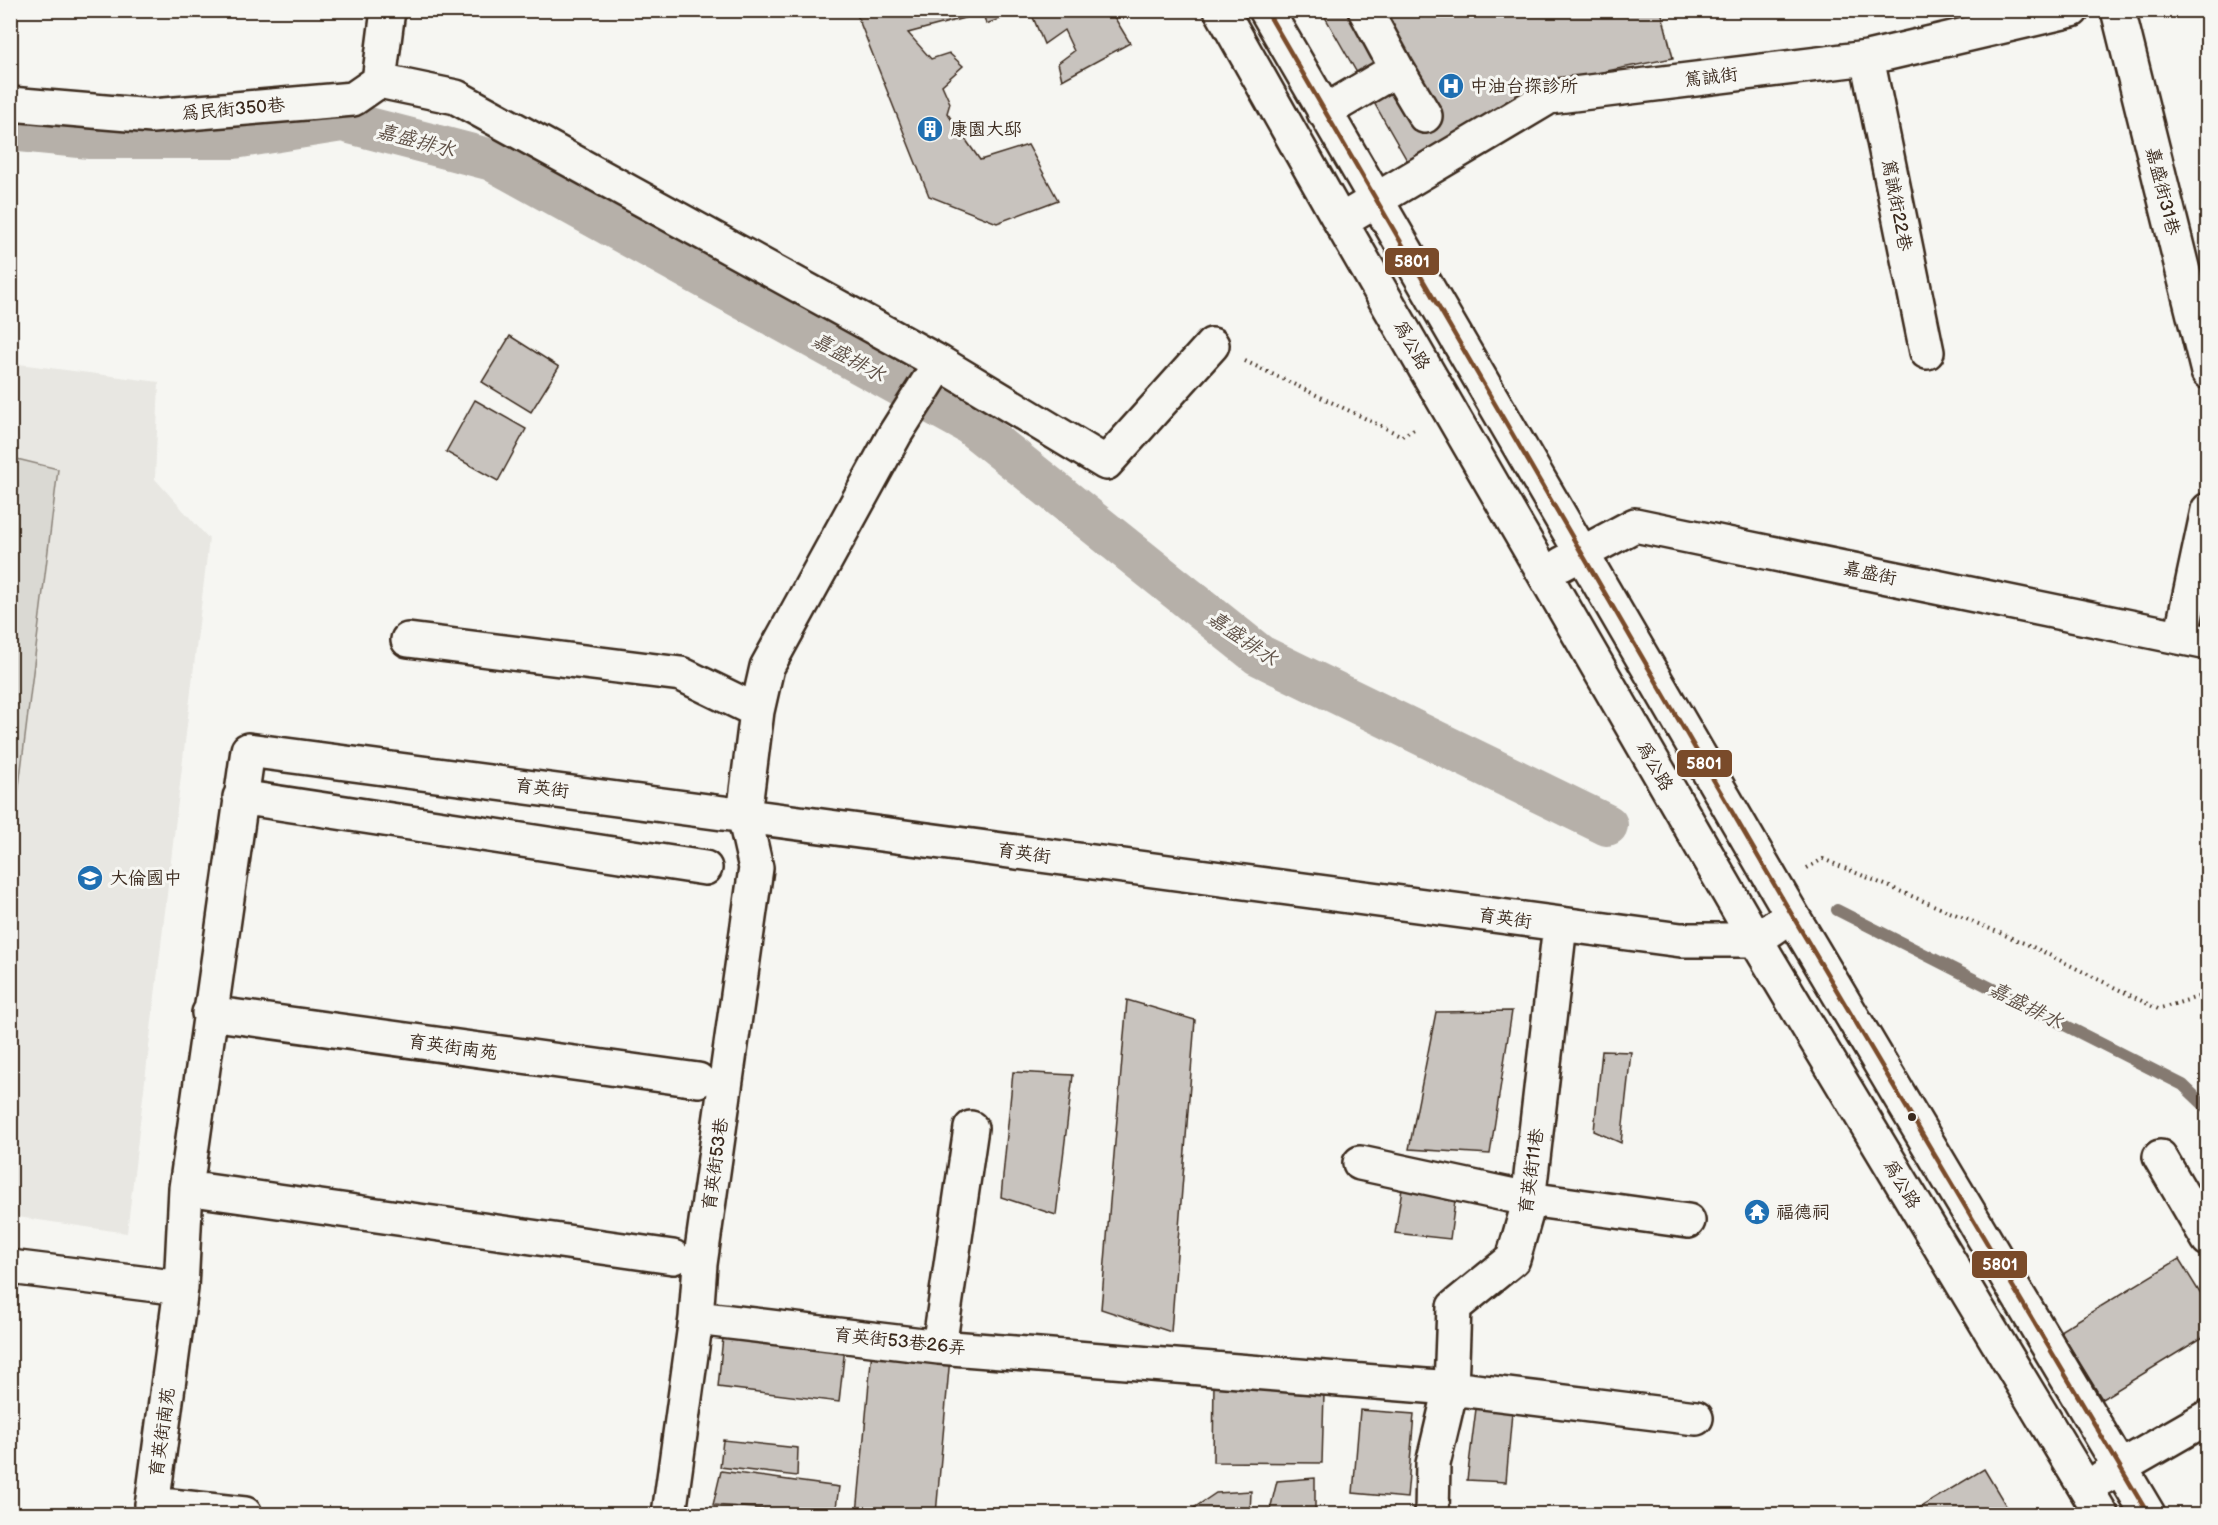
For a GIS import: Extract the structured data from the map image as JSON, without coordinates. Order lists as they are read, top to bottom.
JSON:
{
  "streets": {
    "street": [
      "篤誠街",
      "為民街350巷",
      "嘉盛街31巷",
      "篤誠街22巷",
      "為公路",
      "嘉盛街",
      "育英街",
      "育英街南苑",
      "育英街53巷",
      "育英街11巷",
      "育英街53巷26弄"
    ]
  },
  "crossings": [
    ["篤誠街", "篤誠街22巷"],
    ["篤誠街", "為公路"],
    ["為公路", "嘉盛街"],
    ["為公路", "育英街"],
    ["育英街", "育英街南苑"],
    ["育英街", "育英街53巷"],
    ["育英街", "育英街11巷"],
    ["育英街53巷", "育英街53巷26弄"],
    ["育英街11巷", "育英街53巷26弄"]
  ],
  "water": ["嘉盛排水"],
  "places": {
    "hospital": ["中油台探診所"],
    "building": ["康園大邸"],
    "school or university": ["大倫國中"],
    "temple": ["福德祠"]
  },
  "lines": ["transit line 5801"]
}
